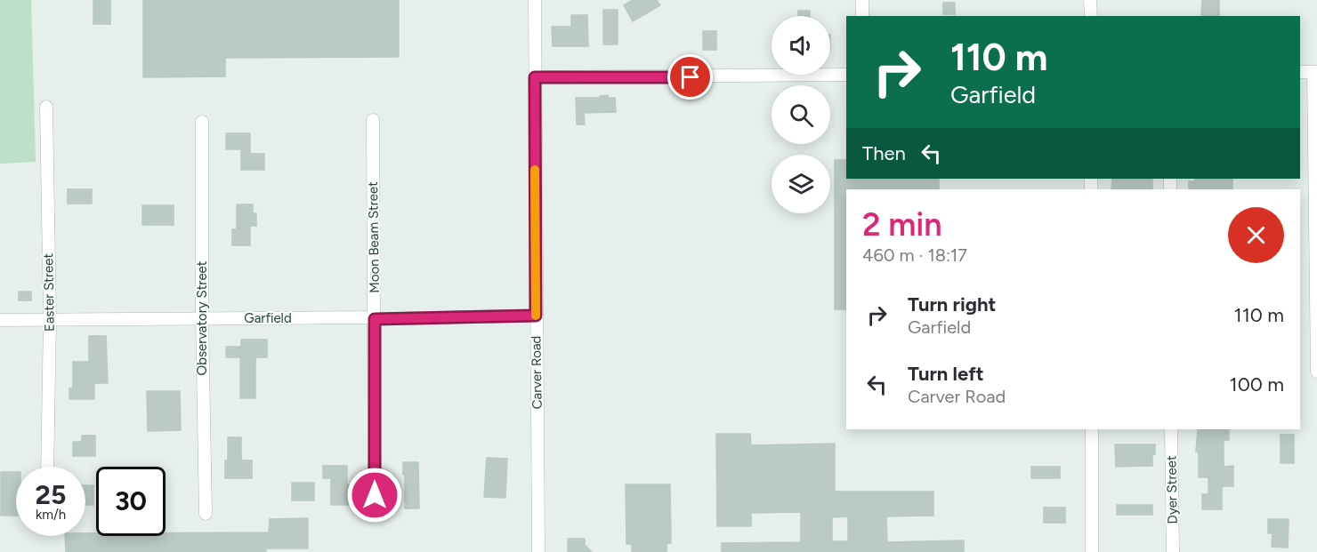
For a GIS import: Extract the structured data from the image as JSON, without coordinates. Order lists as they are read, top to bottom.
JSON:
{
  "streets": {
    "street": [
      "Moon Beam Street",
      "Easter Street",
      "Observatory Street",
      "Garfield",
      "Carver Road",
      "Dyer Street"
    ]
  },
  "crossings": [
    ["Moon Beam Street", "Garfield"],
    ["Easter Street", "Garfield"],
    ["Observatory Street", "Garfield"],
    ["Garfield", "Carver Road"]
  ],
  "page": {
    "turn": ["110 m", "Garfield"],
    "then": "Then",
    "heading": ["2 min", "460 m · 18:17"],
    "list": [
      {
        "name": "Turn right",
        "note": "Garfield",
        "value": "110 m"
      },
      {
        "name": "Turn left",
        "note": "Carver Road",
        "value": "100 m"
      }
    ],
    "speed": "25 km/h",
    "limit": "30"
  }
}
